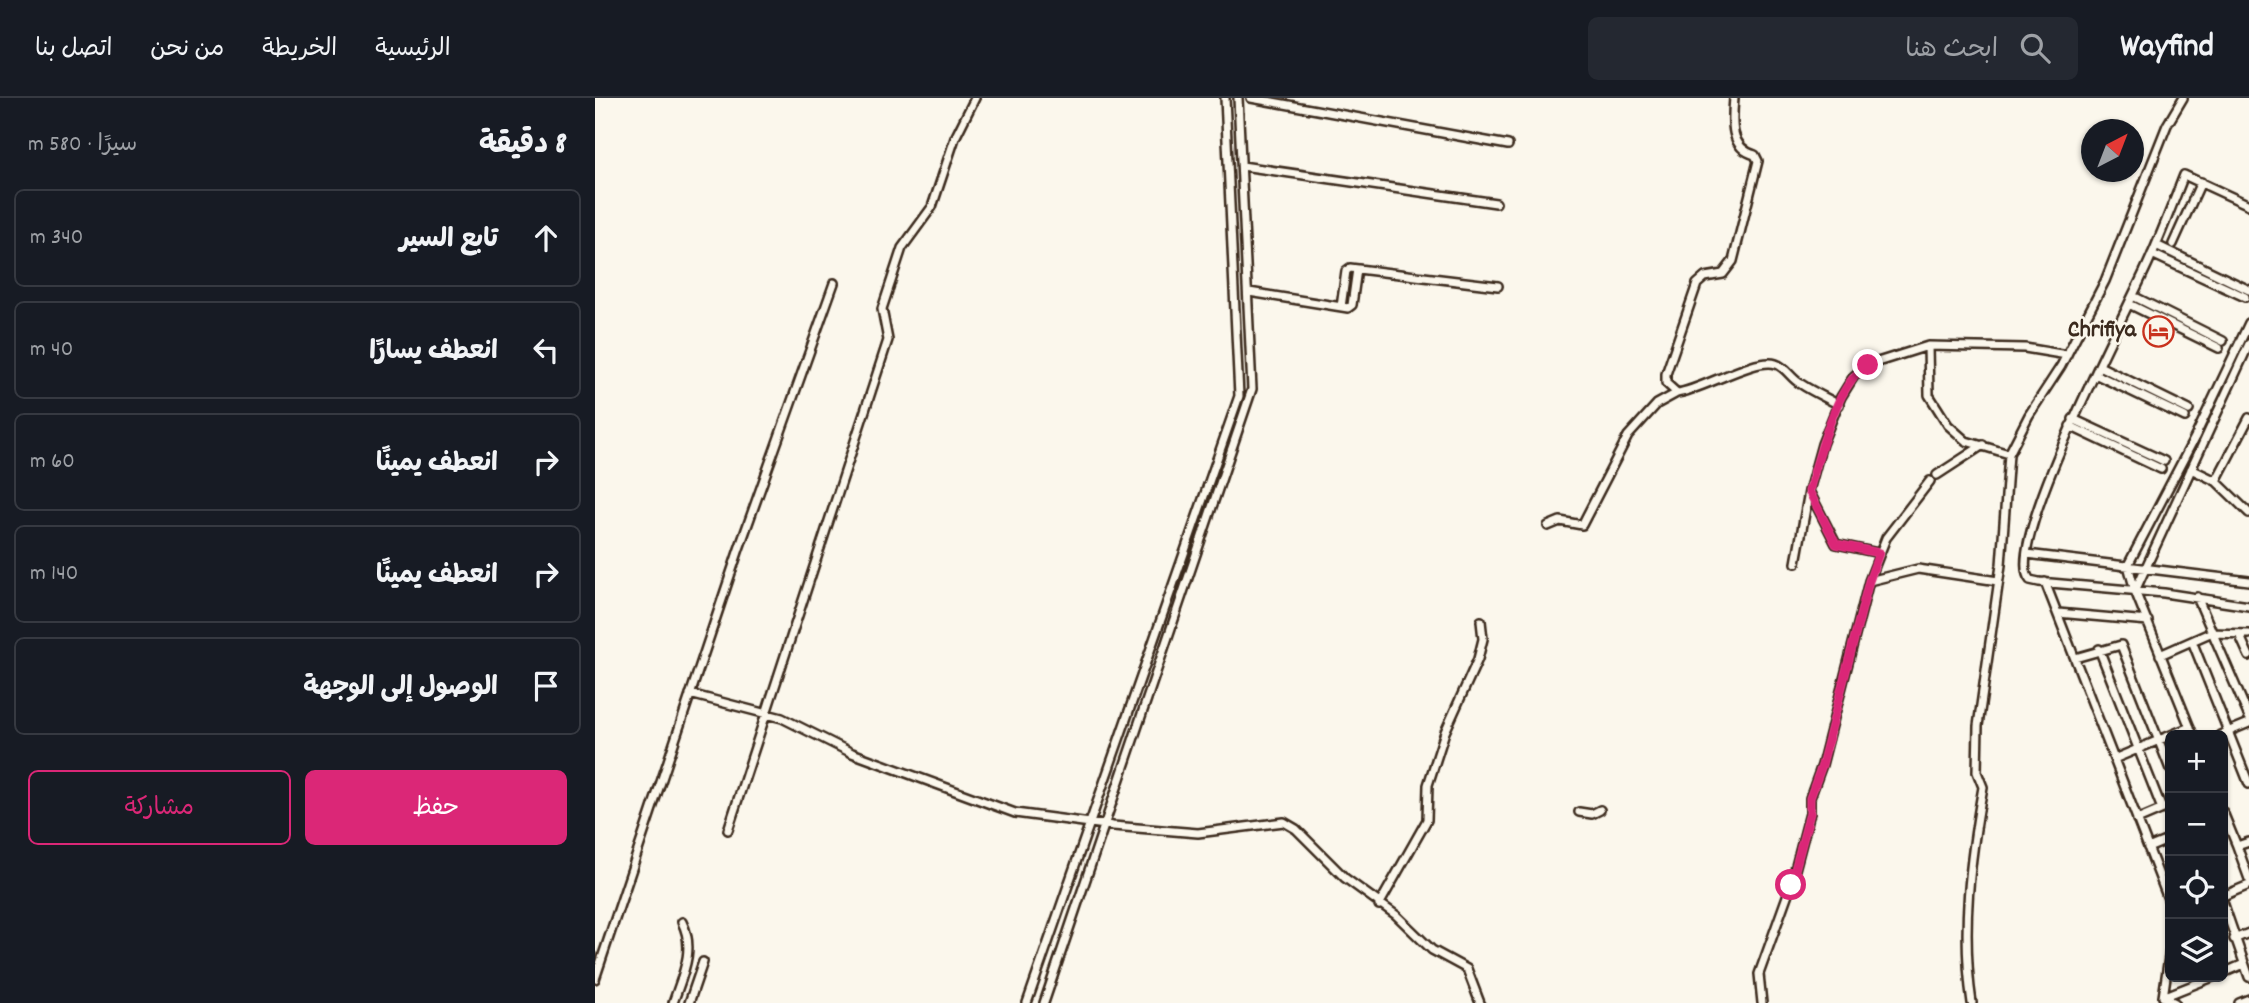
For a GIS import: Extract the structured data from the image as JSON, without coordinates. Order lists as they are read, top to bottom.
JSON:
{
  "places": {
    "hotel": ["Chrifiya"]
  },
  "north": "top right",
  "page": {
    "header": "Wayfind",
    "search": "ابحث هنا",
    "nav": [
      "الرئيسية",
      "الخريطة",
      "من نحن",
      "اتصل بنا"
    ],
    "heading": ["8 دقيقة", "سيرًا · 580 m"],
    "list": [
      ["تابع السير", "340 m"],
      ["انعطف يسارًا", "40 m"],
      ["انعطف يمينًا", "60 m"],
      ["انعطف يمينًا", "140 m"],
      "الوصول إلى الوجهة"
    ],
    "map_buttons": ["+", "−"],
    "buttons": ["حفظ", "مشاركة"]
  }
}
